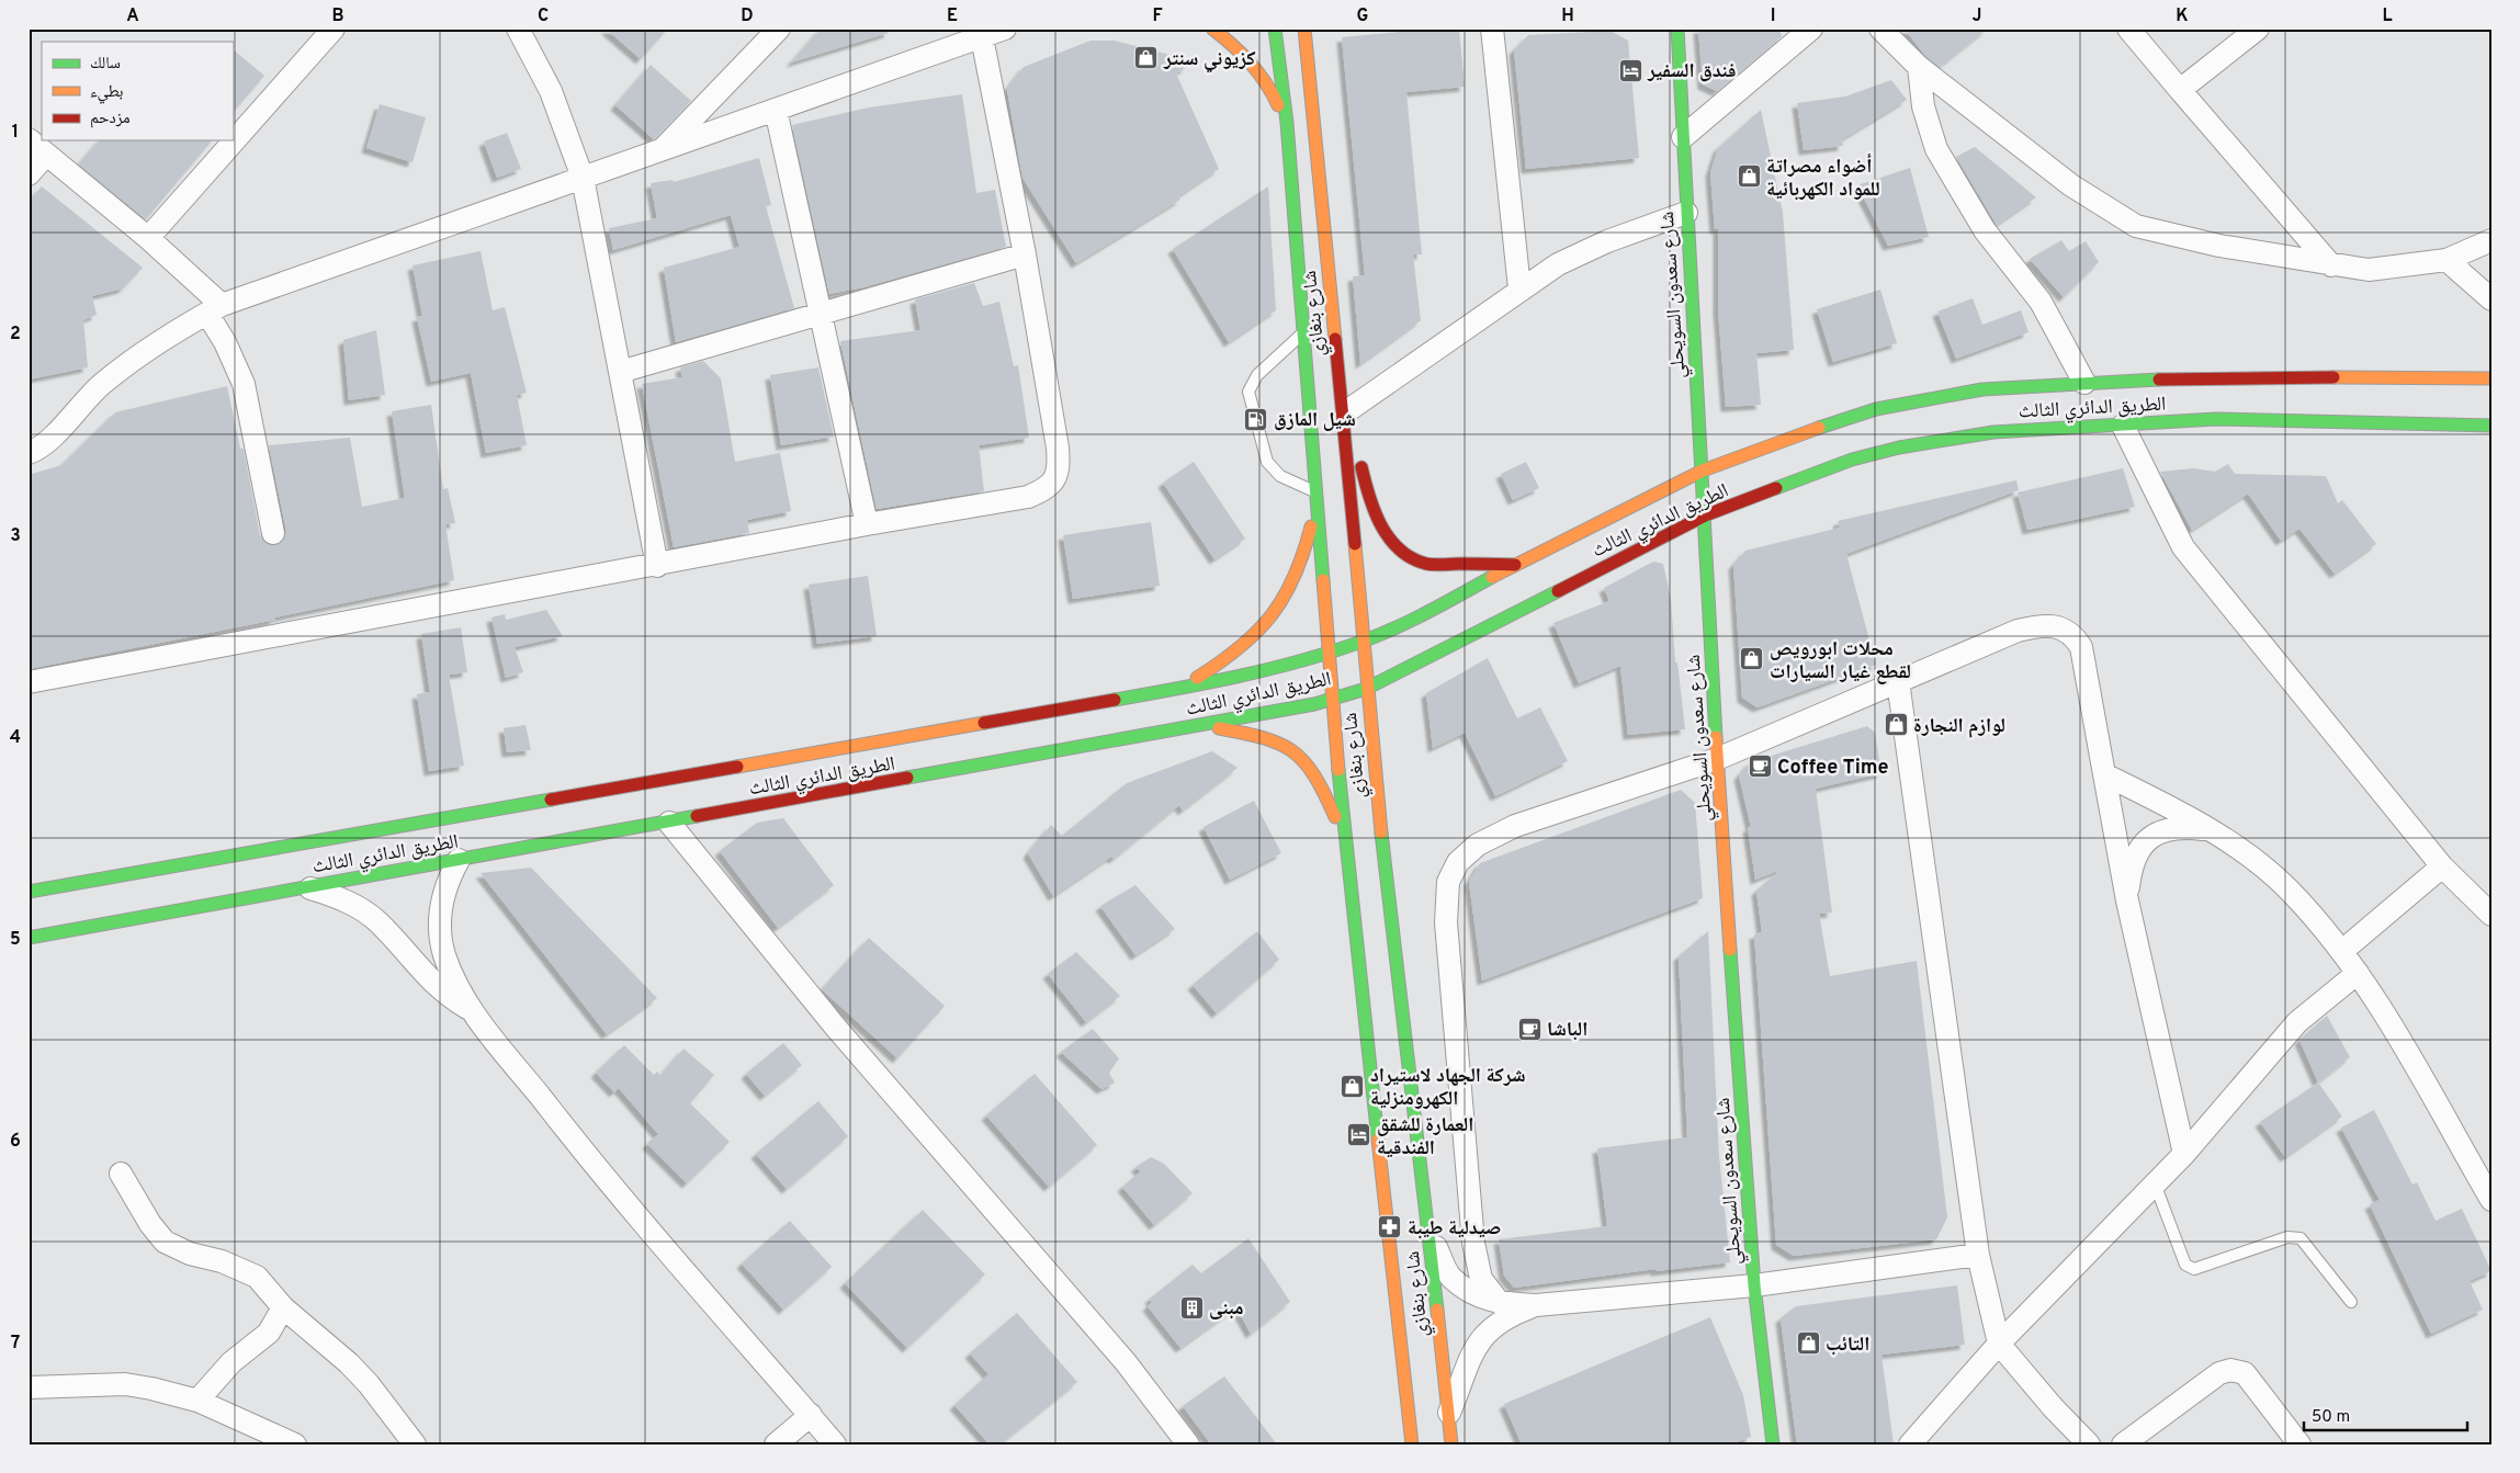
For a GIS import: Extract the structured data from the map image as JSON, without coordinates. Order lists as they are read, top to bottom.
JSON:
{
  "streets": {
    "main road": ["شارع سعدون السويحلي", "شارع بنغازي", "الطريق الدائري الثالث"]
  },
  "crossings": [
    ["شارع سعدون السويحلي", "الطريق الدائري الثالث"],
    ["شارع بنغازي", "الطريق الدائري الثالث"]
  ],
  "places": {
    "shop": [
      "كزيوني سنتر",
      "أضواء مصراتة للمواد الكهربائية",
      "محلات ابورويص لقطع غيار السيارات",
      "لوازم النجارة",
      "شركة الجهاد لاستيراد الكهرومنزلية",
      "التائب"
    ],
    "hotel": ["فندق السفير", "العمارة للشقق الفندقية"],
    "fuel station": ["شيل المازق"],
    "cafe": ["Coffee Time", "الباشا"],
    "pharmacy": ["صيدلية طيبة"],
    "building": ["مبنى"]
  },
  "legend": ["سالك", "بطيء", "مزدحم"],
  "scale_bar": "50 m",
  "grid": {
    "columns": [
      "A",
      "B",
      "C",
      "D",
      "E",
      "F",
      "G",
      "H",
      "I",
      "J",
      "K",
      "L"
    ],
    "rows": [
      "1",
      "2",
      "3",
      "4",
      "5",
      "6",
      "7"
    ]
  }
}
